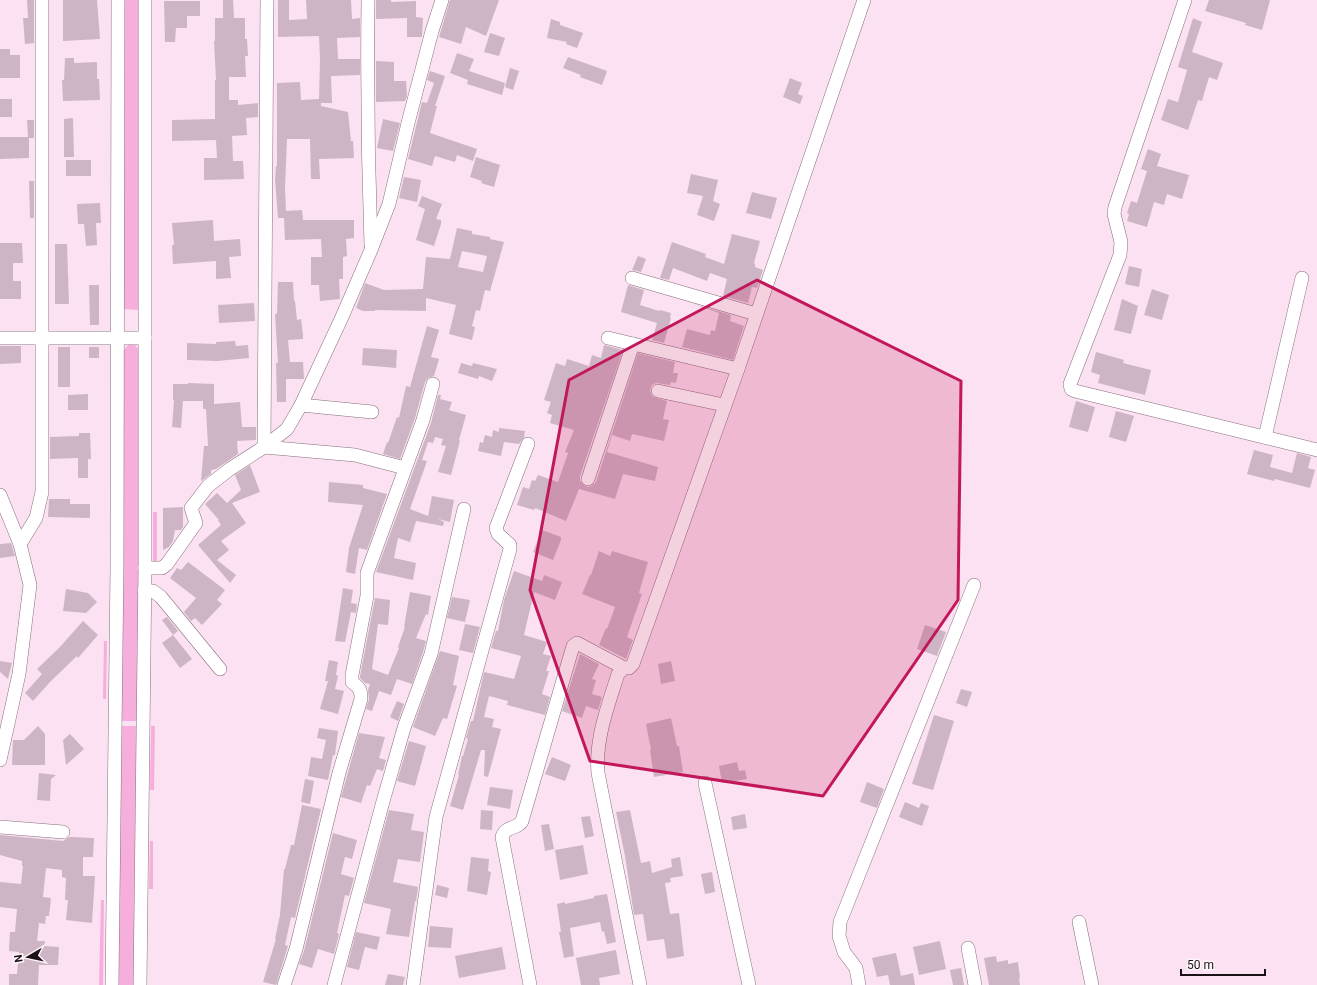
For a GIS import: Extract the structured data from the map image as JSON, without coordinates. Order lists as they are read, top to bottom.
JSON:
{
  "scale_bar": "50 m",
  "north": "left"
}
